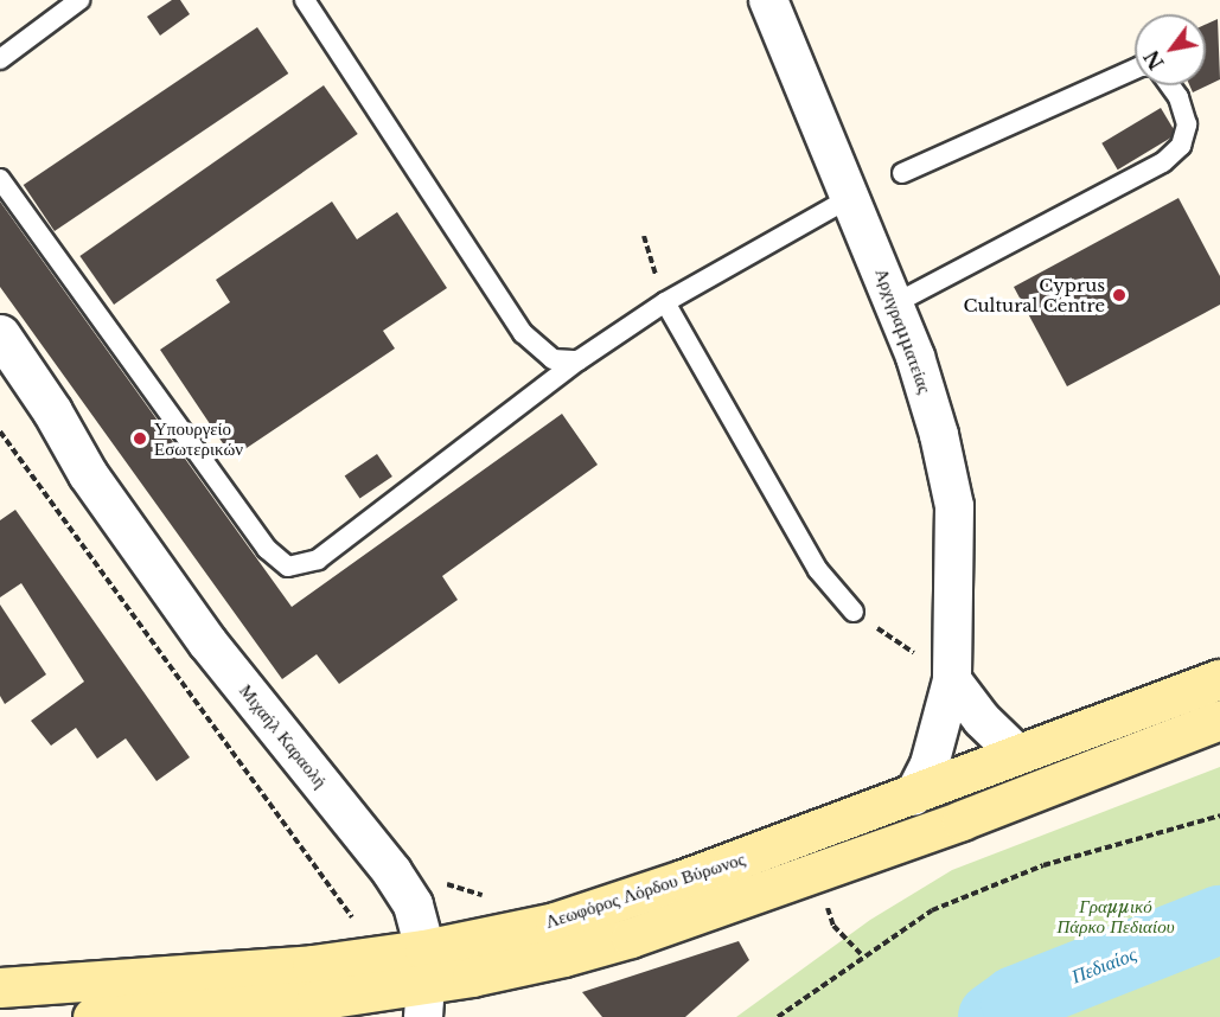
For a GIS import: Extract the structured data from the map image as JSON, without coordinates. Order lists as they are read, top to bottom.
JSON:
{
  "streets": {
    "main road": ["Λεωφόρος Λόρδου Βύρωνος"],
    "street": ["Αρχιγραμματείας", "Μιχαήλ Καραολή"]
  },
  "crossings": [
    ["Αρχιγραμματείας", "Λεωφόρος Λόρδου Βύρωνος"],
    ["Μιχαήλ Καραολή", "Λεωφόρος Λόρδου Βύρωνος"]
  ],
  "water": ["Πεδιαίος"],
  "parks": ["Γραμμικό Πάρκο Πεδιαίου"],
  "places": ["Cyprus Cultural Centre", "Υπουργείο Εσωτερικών"],
  "north": "bottom left"
}
